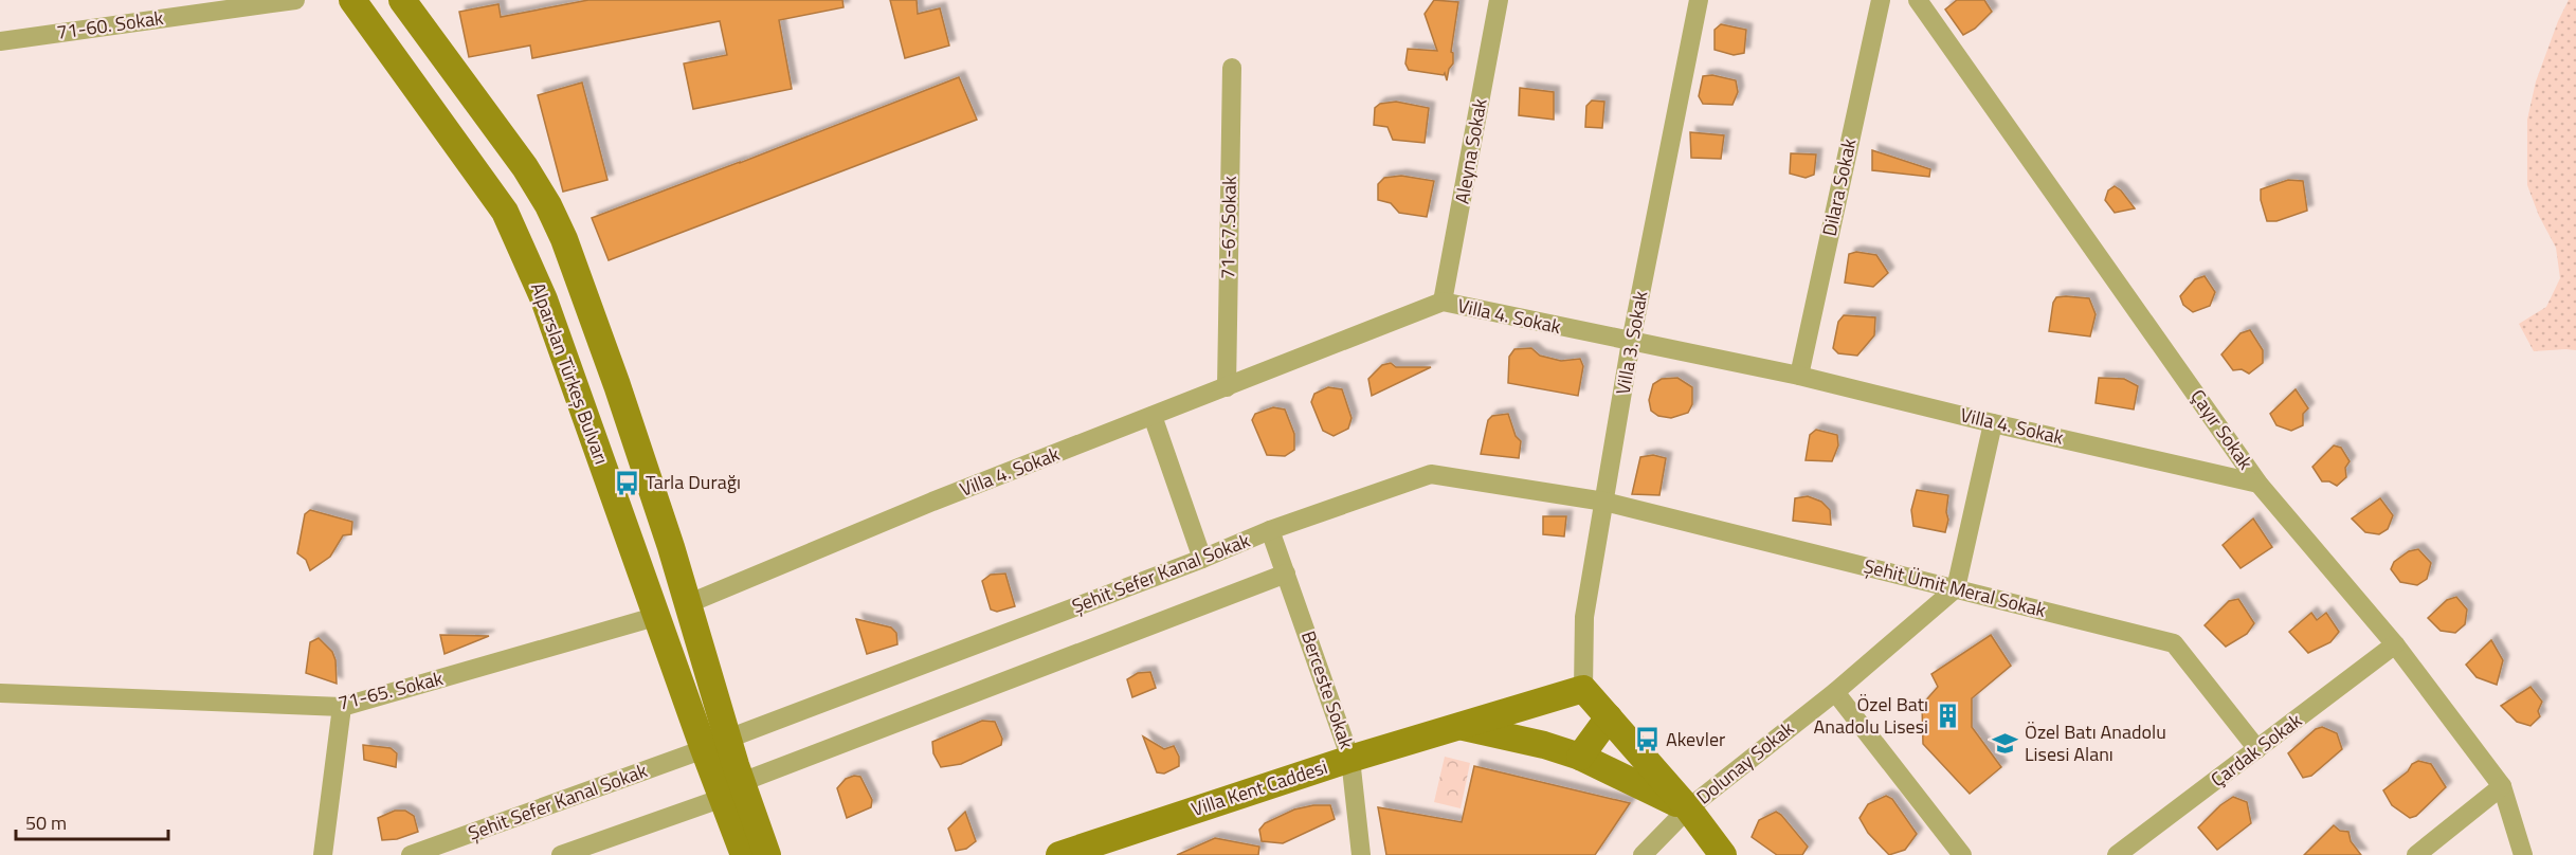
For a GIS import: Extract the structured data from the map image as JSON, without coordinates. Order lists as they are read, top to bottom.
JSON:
{
  "streets": {
    "street": [
      "71-60. Sokak",
      "Aleyna Sokak",
      "Dilara Sokak",
      "71-67.Sokak",
      "Villa 4. Sokak",
      "Villa 3. Sokak",
      "Alparslan Türkeş Bulvarı",
      "Çayır Sokak",
      "Şehit Sefer Kanal Sokak",
      "Şehit Ümit Meral Sokak",
      "Berceste Sokak",
      "71-65. Sokak",
      "Çardak Sokak",
      "Dolunay Sokak",
      "Villa Kent Caddesi"
    ]
  },
  "crossings": [
    ["Aleyna Sokak", "Villa 4. Sokak"],
    ["Dilara Sokak", "Villa 4. Sokak"],
    ["71-67.Sokak", "Villa 4. Sokak"],
    ["Villa 4. Sokak", "Villa 3. Sokak"],
    ["Villa 4. Sokak", "Alparslan Türkeş Bulvarı"],
    ["Villa 4. Sokak", "Çayır Sokak"],
    ["Villa 3. Sokak", "Şehit Sefer Kanal Sokak"],
    ["Villa 3. Sokak", "Şehit Ümit Meral Sokak"],
    ["Villa 3. Sokak", "Villa Kent Caddesi"],
    ["Alparslan Türkeş Bulvarı", "Şehit Sefer Kanal Sokak"],
    ["Alparslan Türkeş Bulvarı", "71-65. Sokak"],
    ["Çayır Sokak", "Çardak Sokak"],
    ["Şehit Sefer Kanal Sokak", "Şehit Ümit Meral Sokak"],
    ["Şehit Sefer Kanal Sokak", "Berceste Sokak"],
    ["Şehit Ümit Meral Sokak", "Çardak Sokak"],
    ["Şehit Ümit Meral Sokak", "Dolunay Sokak"],
    ["Berceste Sokak", "Villa Kent Caddesi"],
    ["Dolunay Sokak", "Villa Kent Caddesi"]
  ],
  "places": {
    "bus stop": ["Tarla Durağı", "Akevler"],
    "building": ["Özel Batı Anadolu Lisesi"],
    "school or university": ["Özel Batı Anadolu Lisesi Alanı"]
  },
  "scale_bar": "50 m"
}
